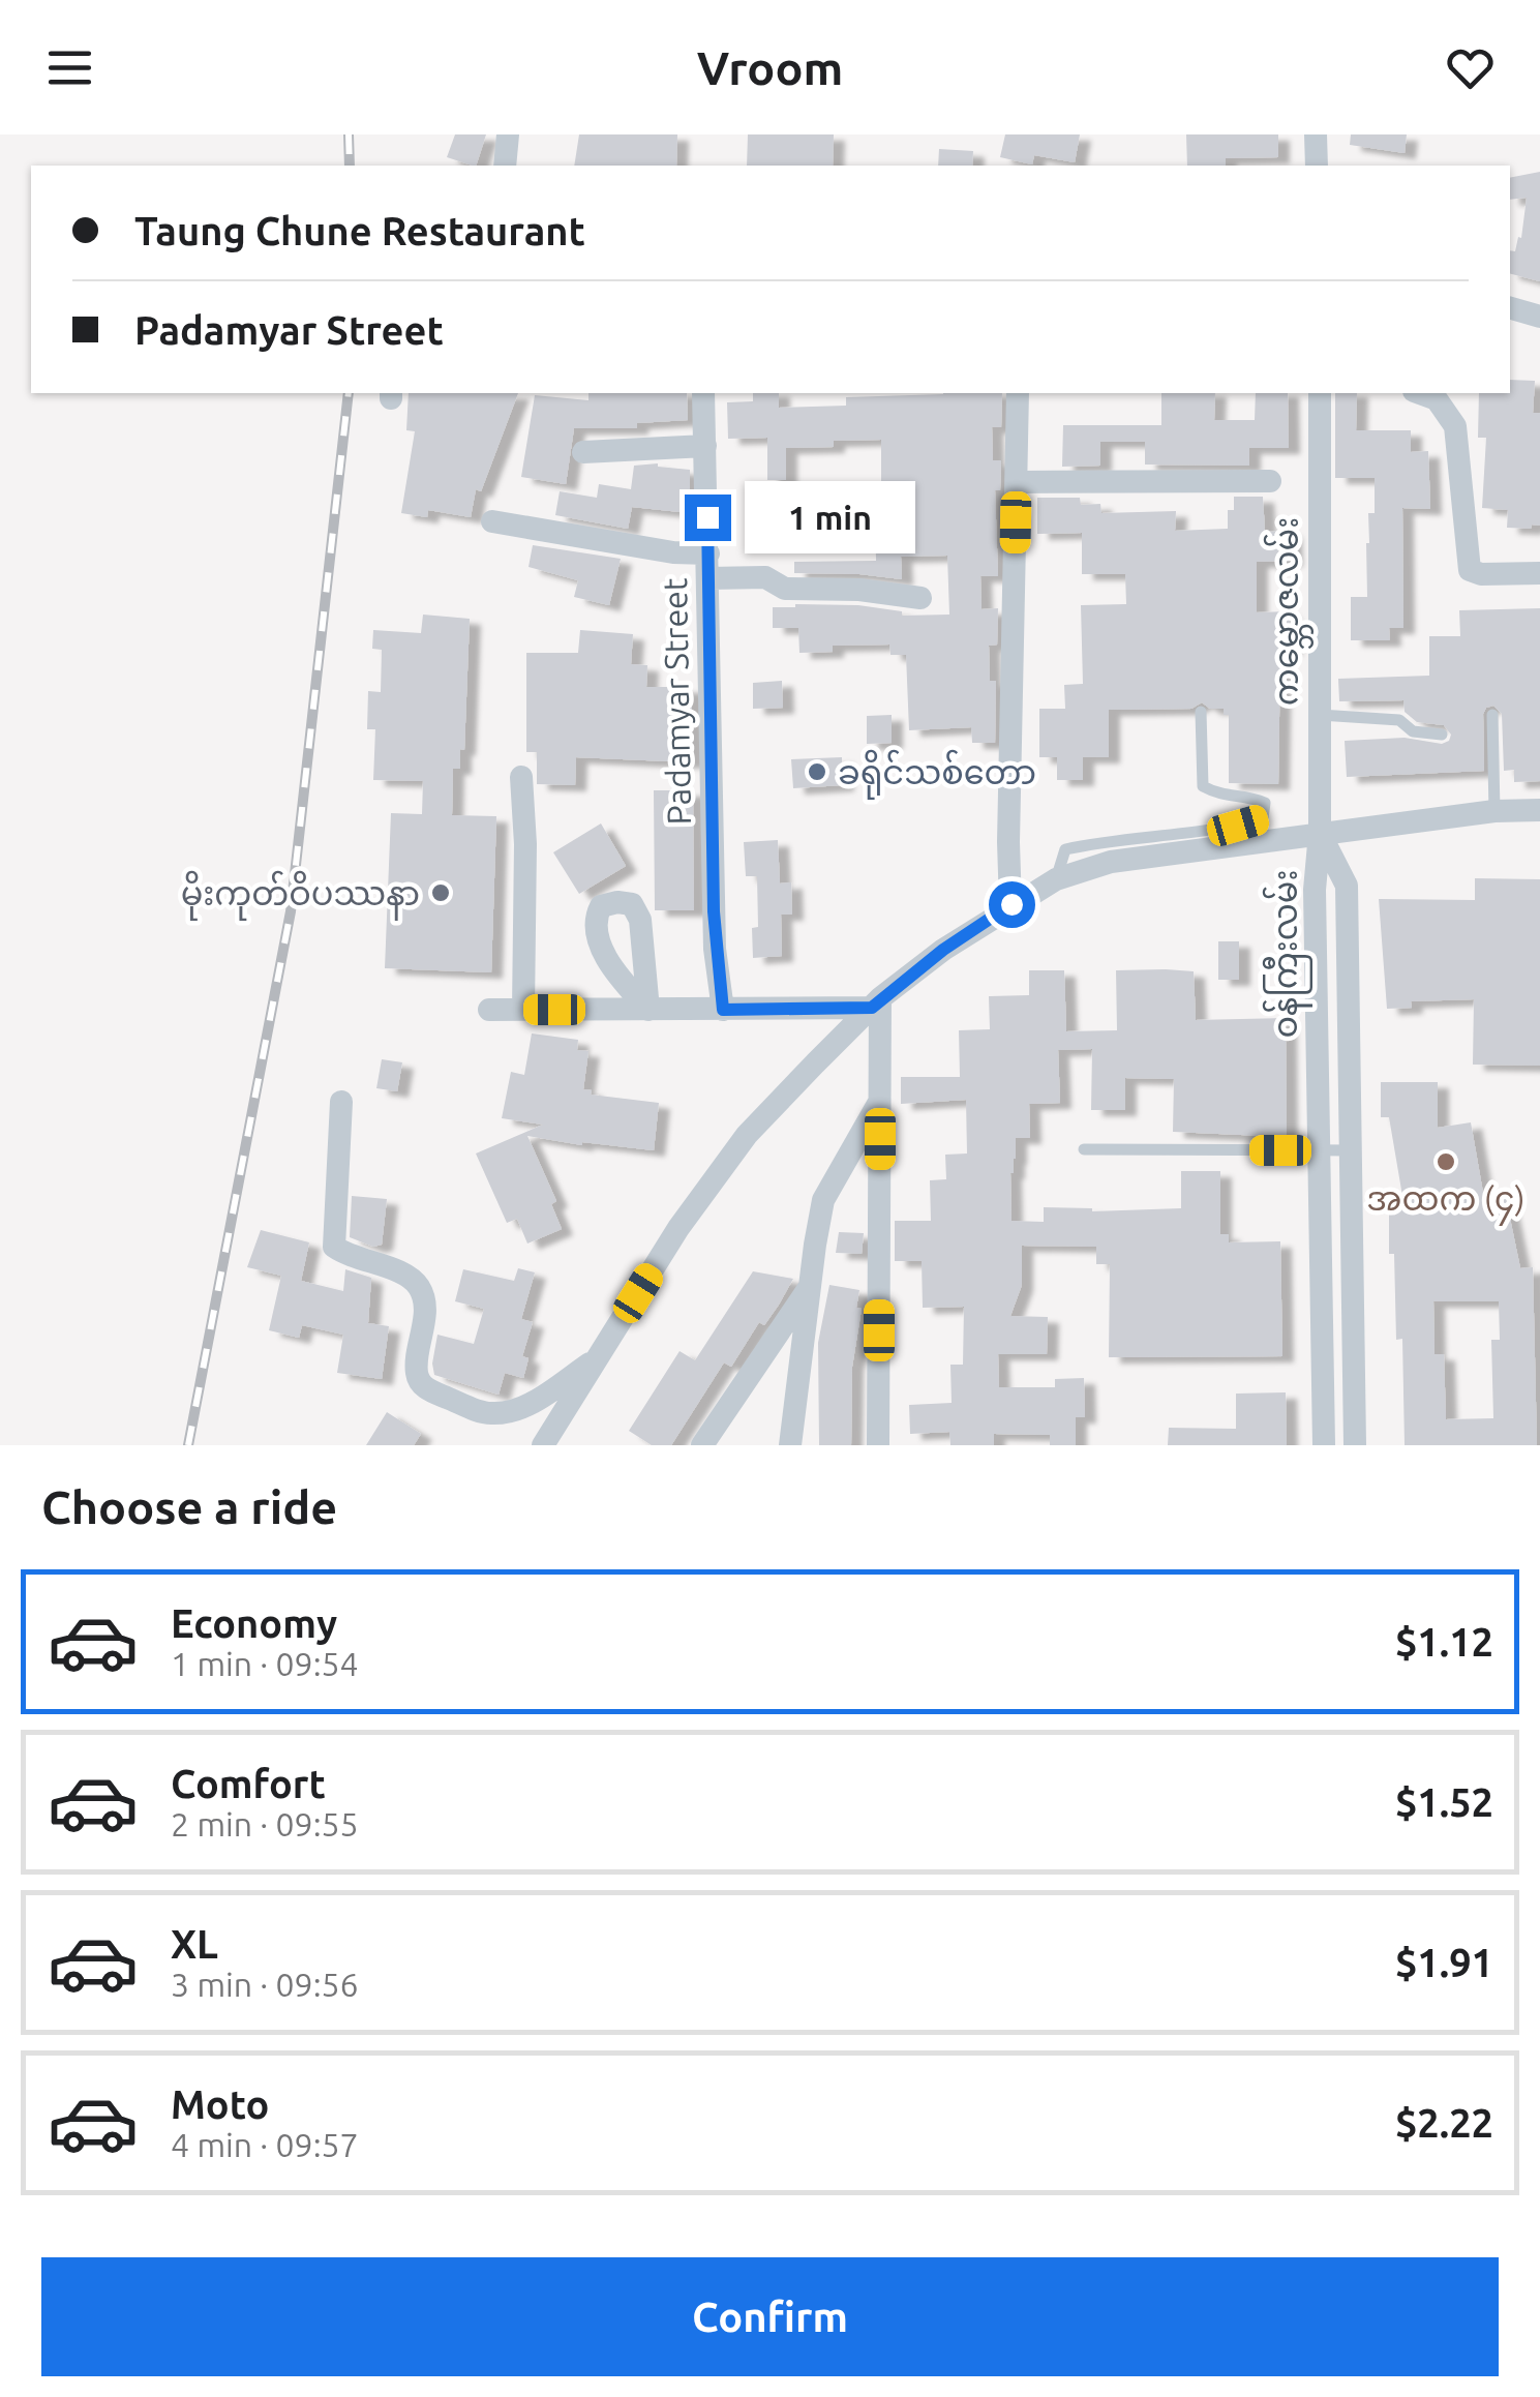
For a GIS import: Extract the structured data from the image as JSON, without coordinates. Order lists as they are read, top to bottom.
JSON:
{
  "streets": {
    "street": ["ကမ္ဘောဇလမ်း", "Padamyar Street", "ဝန်ကြီးလမ်း"]
  },
  "crossings": [
    ["ကမ္ဘောဇလမ်း", "ဝန်ကြီးလမ်း"]
  ],
  "places": ["ခရိုင်သစ်တော", "မိုးကုတ်ဝိပဿနာ", "အထက (၄)"],
  "page": {
    "header": "Vroom",
    "banner": ["Taung Chune Restaurant", "Padamyar Street"],
    "bubble": "1 min",
    "heading": "Choose a ride",
    "list": [
      {
        "name": "Economy",
        "note": "1 min · 09:54",
        "value": "$1.12"
      },
      {
        "name": "Comfort",
        "note": "2 min · 09:55",
        "value": "$1.52"
      },
      {
        "name": "XL",
        "note": "3 min · 09:56",
        "value": "$1.91"
      },
      {
        "name": "Moto",
        "note": "4 min · 09:57",
        "value": "$2.22"
      }
    ],
    "buttons": "Confirm"
  }
}
